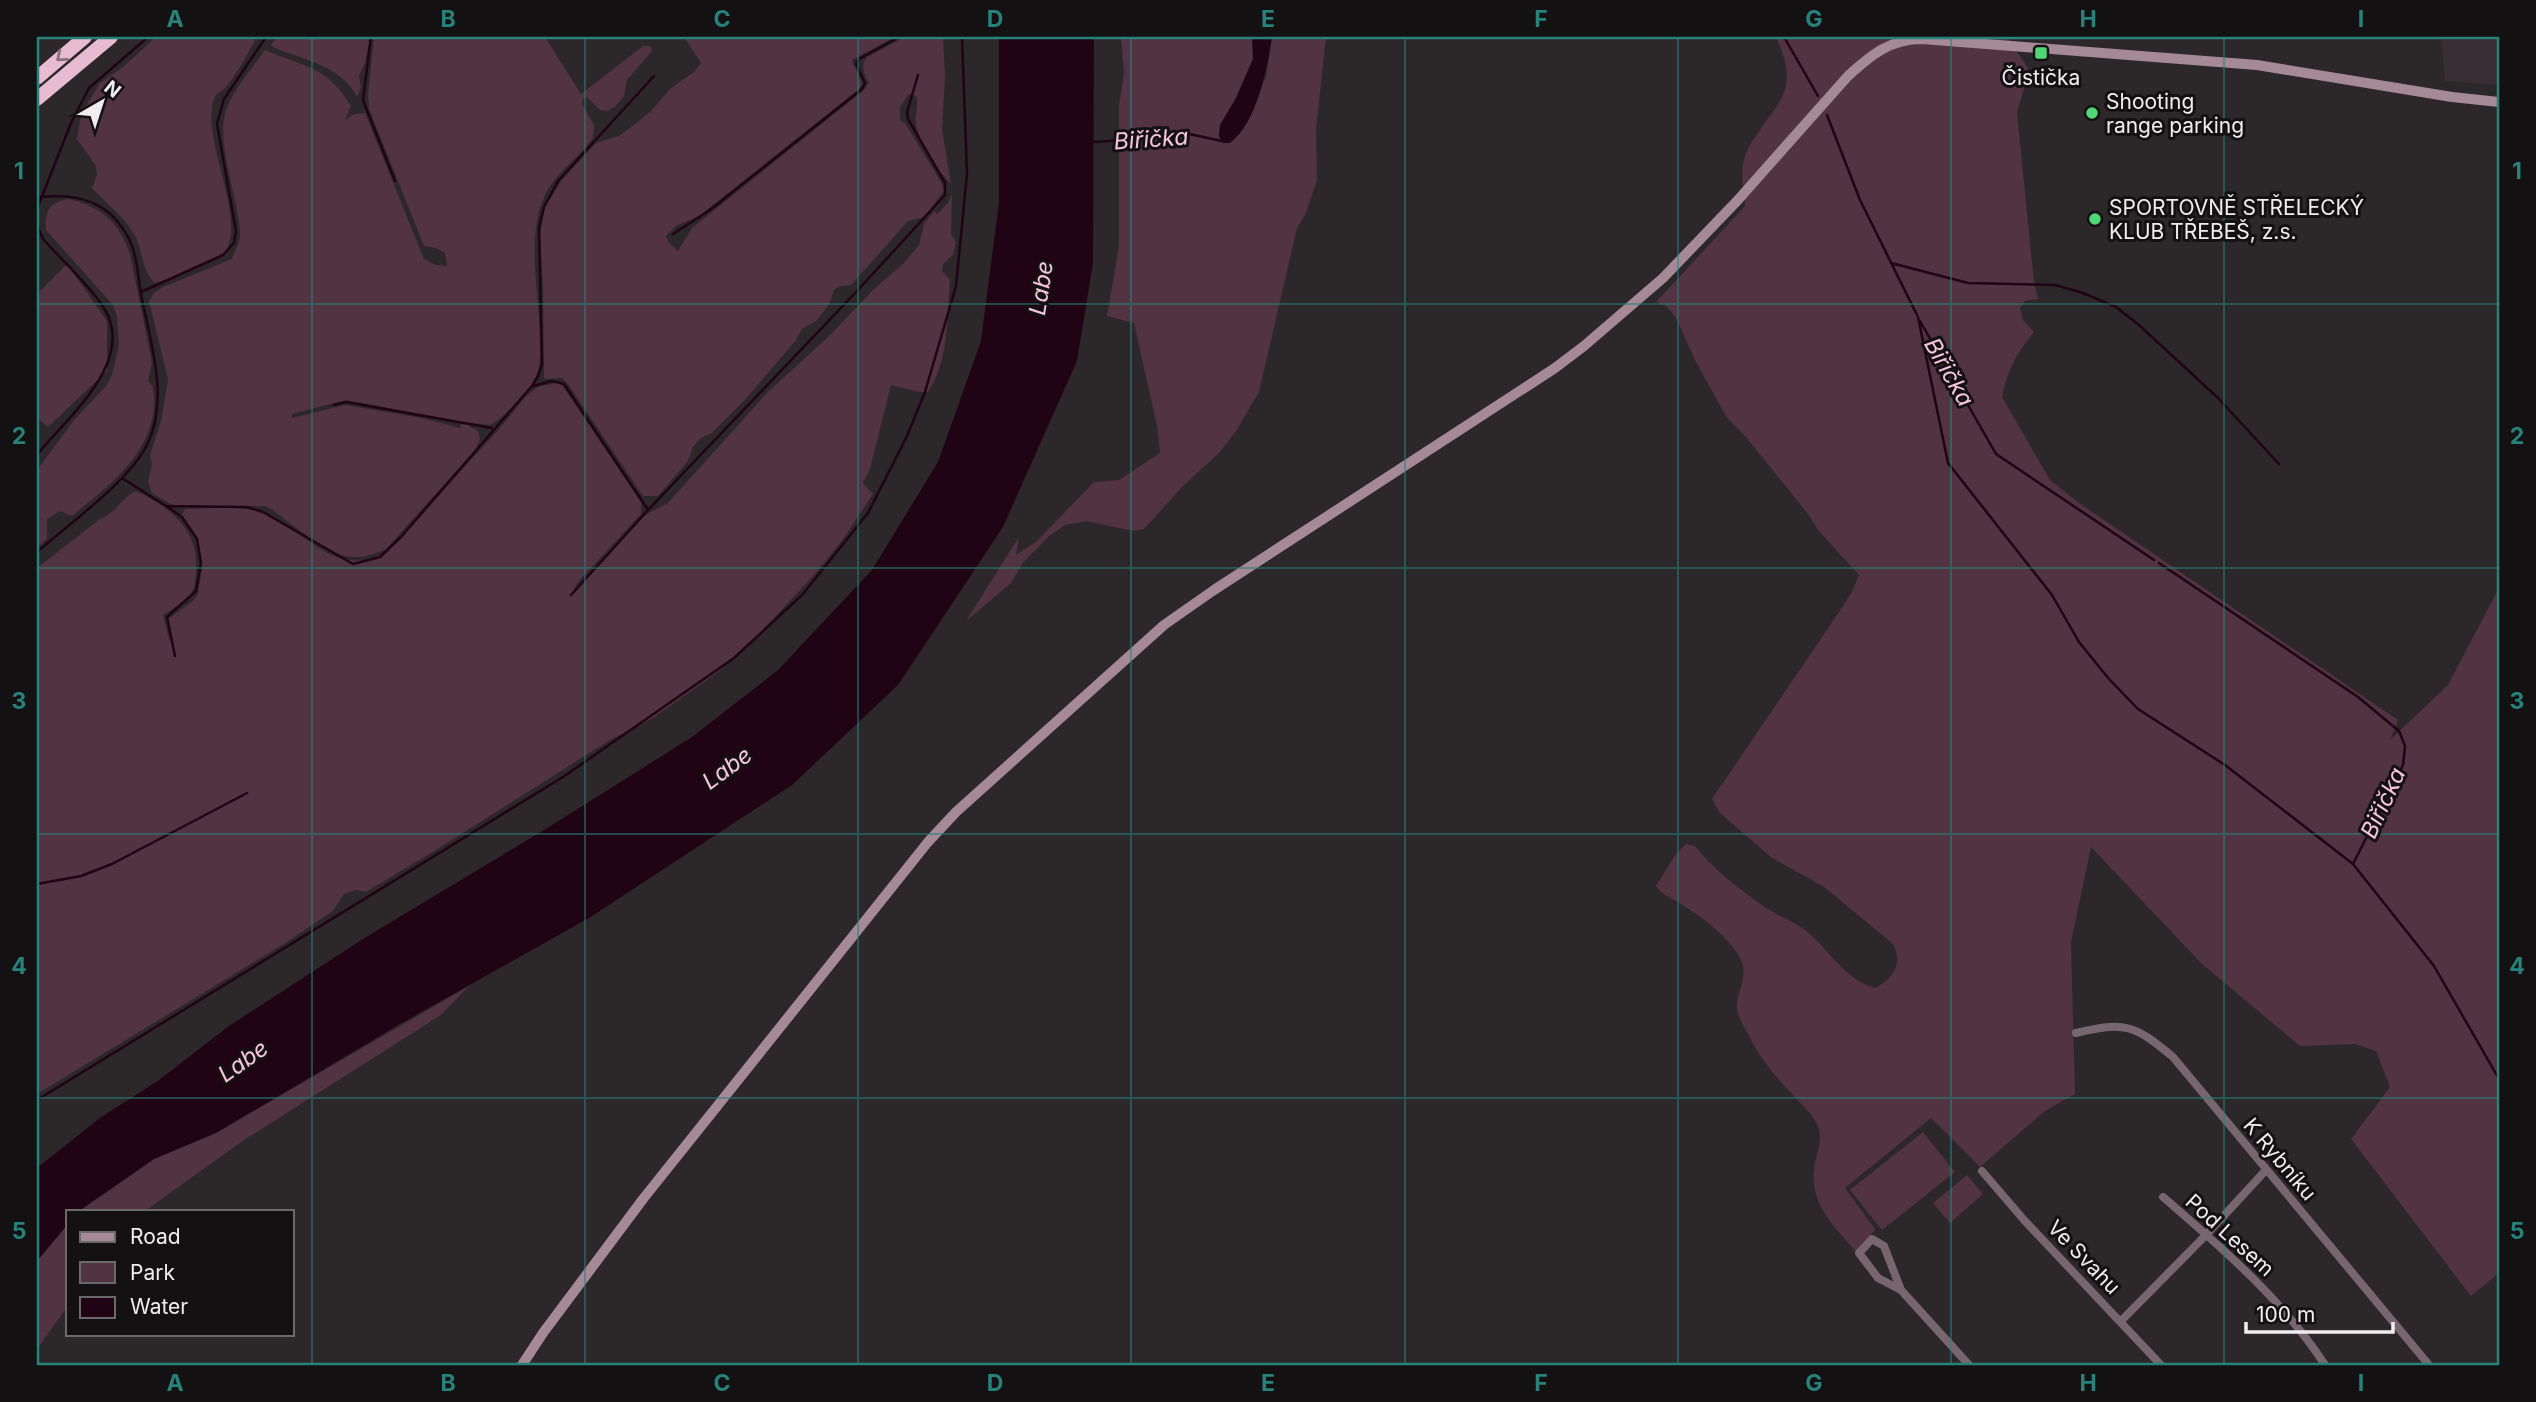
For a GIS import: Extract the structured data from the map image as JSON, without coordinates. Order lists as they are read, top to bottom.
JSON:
{
  "streets": {
    "street": ["K Rybníku", "Pod Lesem", "Ve Svahu"]
  },
  "water": ["Biřička", "Labe"],
  "places": {
    "transit": ["Čistička"],
    "other": ["Shooting range parking", "SPORTOVNĚ STŘELECKÝ KLUB TŘEBEŠ, z.s."]
  },
  "legend": ["Road", "Park", "Water"],
  "scale_bar": "100 m",
  "north": "top right",
  "grid": {
    "columns": [
      "A",
      "B",
      "C",
      "D",
      "E",
      "F",
      "G",
      "H",
      "I"
    ],
    "rows": [
      "1",
      "2",
      "3",
      "4",
      "5"
    ]
  }
}
